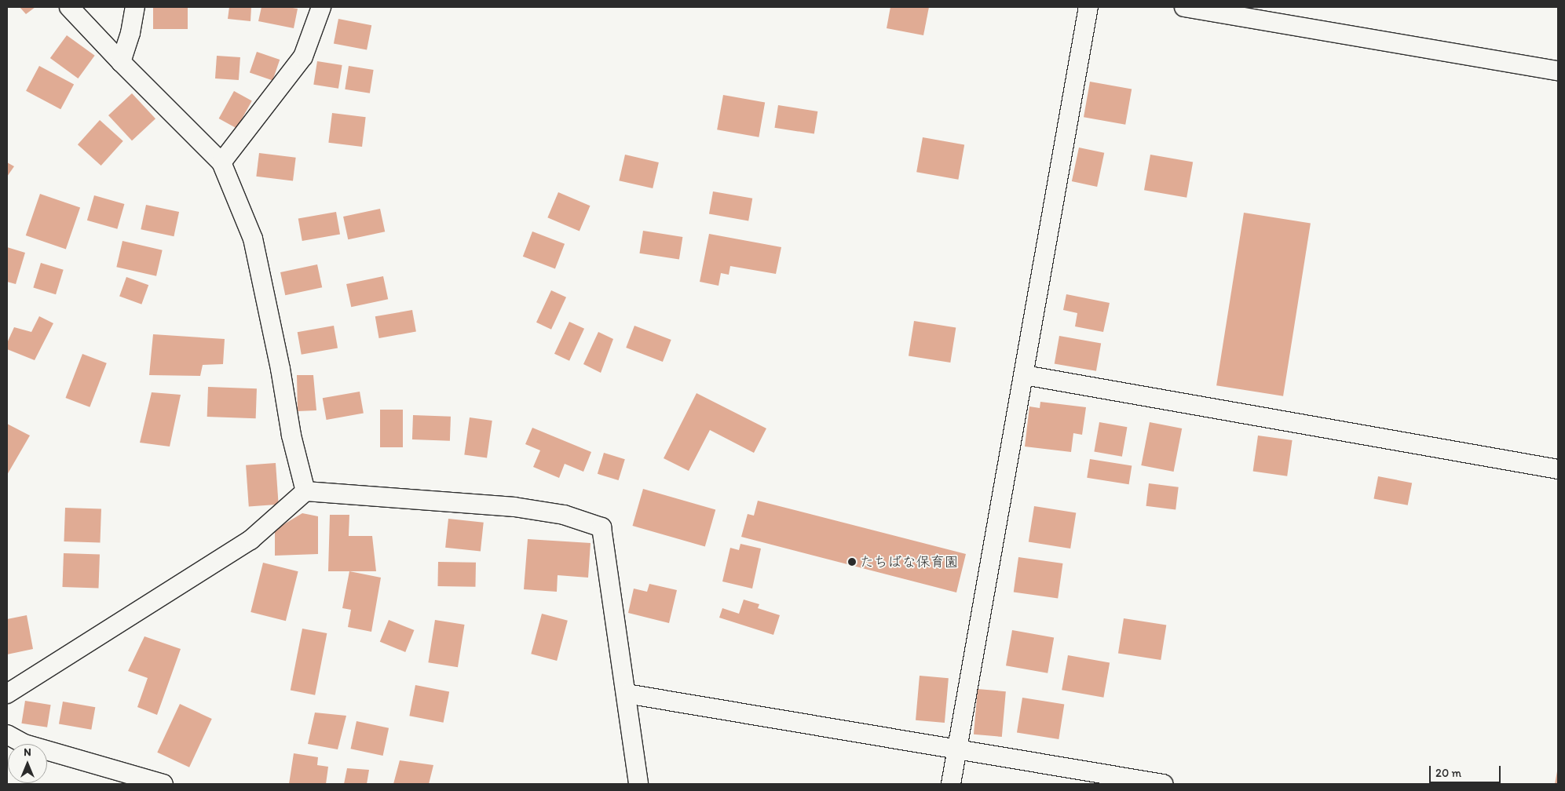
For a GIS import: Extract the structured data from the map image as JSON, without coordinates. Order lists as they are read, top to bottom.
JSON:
{
  "places": ["たちばな保育園"],
  "scale_bar": "20 m",
  "north": "top"
}
